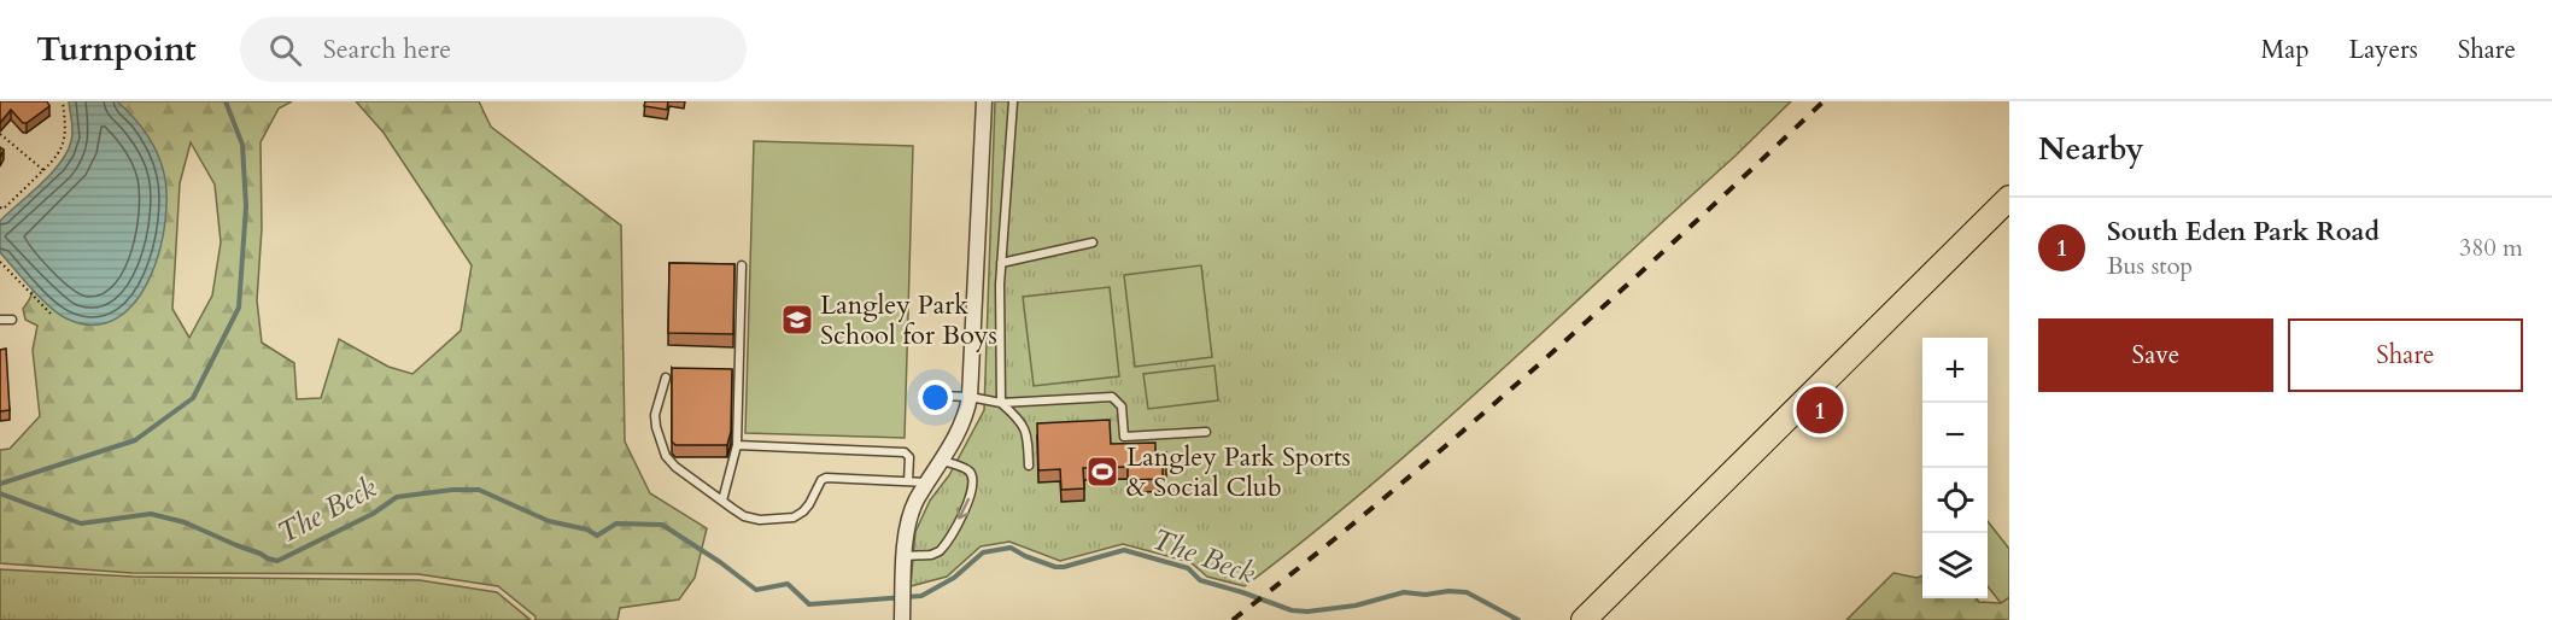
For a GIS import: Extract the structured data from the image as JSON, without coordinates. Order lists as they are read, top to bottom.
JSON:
{
  "water": ["The Beck"],
  "places": {
    "school or university": ["Langley Park School for Boys"],
    "sports": ["Langley Park Sports & Social Club"]
  },
  "page": {
    "header": "Turnpoint",
    "search": "Search here",
    "nav": ["Map", "Layers", "Share"],
    "heading": "Nearby",
    "list": [
      {
        "mark": "1",
        "name": "South Eden Park Road",
        "note": "Bus stop",
        "value": "380 m"
      }
    ],
    "buttons": ["Save", "Share"],
    "map_buttons": ["+", "−"],
    "pins": "1"
  }
}
